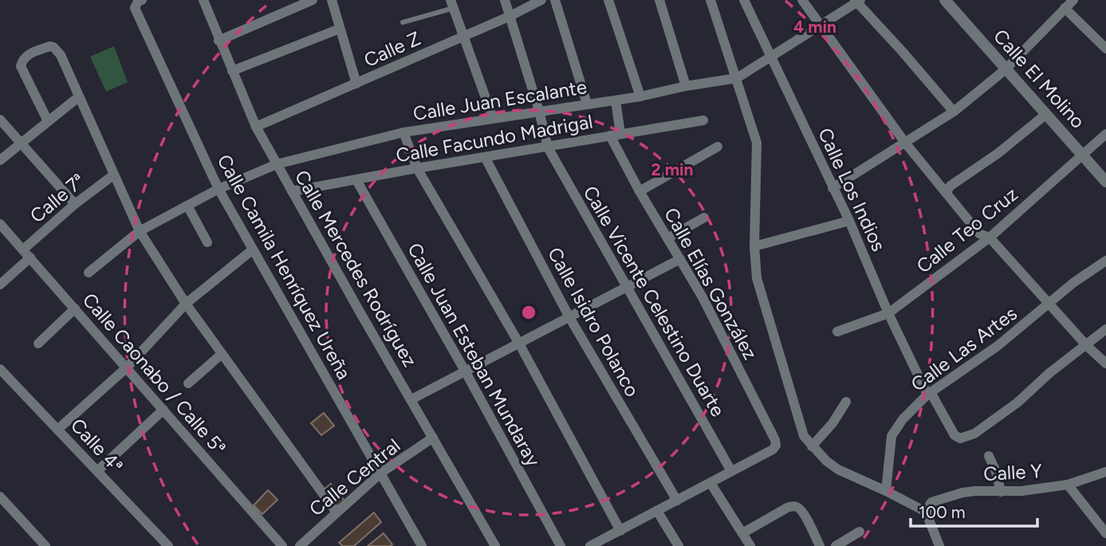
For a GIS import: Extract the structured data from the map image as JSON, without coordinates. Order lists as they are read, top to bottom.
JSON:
{
  "streets": {
    "street": [
      "Calle Z",
      "Calle El Molino",
      "Calle Juan Escalante",
      "Calle Facundo Madrigal",
      "Calle Los Indios",
      "Calle 7ª",
      "Calle Teo Cruz",
      "Calle Camila Henríquez Ureña",
      "Calle Mercedes Rodríguez",
      "Calle Elías González",
      "Calle Vicente Celestino Duarte",
      "Calle Isidro Polanco",
      "Calle Las Artes",
      "Calle Juan Esteban Mundaray",
      "Calle Caonabo / Calle 5ª",
      "Calle 4ª",
      "Calle Y",
      "Calle Central"
    ]
  },
  "crossings": [
    ["Calle Z", "Calle Mercedes Rodríguez"],
    ["Calle Z", "Calle Vicente Celestino Duarte"],
    ["Calle El Molino", "Calle Teo Cruz"],
    ["Calle Juan Escalante", "Calle Los Indios"],
    ["Calle Juan Escalante", "Calle Camila Henríquez Ureña"],
    ["Calle Juan Escalante", "Calle Mercedes Rodríguez"],
    ["Calle Juan Escalante", "Calle Elías González"],
    ["Calle Juan Escalante", "Calle Vicente Celestino Duarte"],
    ["Calle Facundo Madrigal", "Calle Mercedes Rodríguez"],
    ["Calle Facundo Madrigal", "Calle Elías González"],
    ["Calle Facundo Madrigal", "Calle Vicente Celestino Duarte"],
    ["Calle Facundo Madrigal", "Calle Isidro Polanco"],
    ["Calle Facundo Madrigal", "Calle Juan Esteban Mundaray"],
    ["Calle Los Indios", "Calle Teo Cruz"],
    ["Calle Los Indios", "Calle Las Artes"],
    ["Calle 7ª", "Calle Caonabo / Calle 5ª"],
    ["Calle Camila Henríquez Ureña", "Calle Central"],
    ["Calle Mercedes Rodríguez", "Calle Central"],
    ["Calle Elías González", "Calle Vicente Celestino Duarte"]
  ],
  "scale_bar": "100 m",
  "rings": ["4 min", "2 min"]
}
